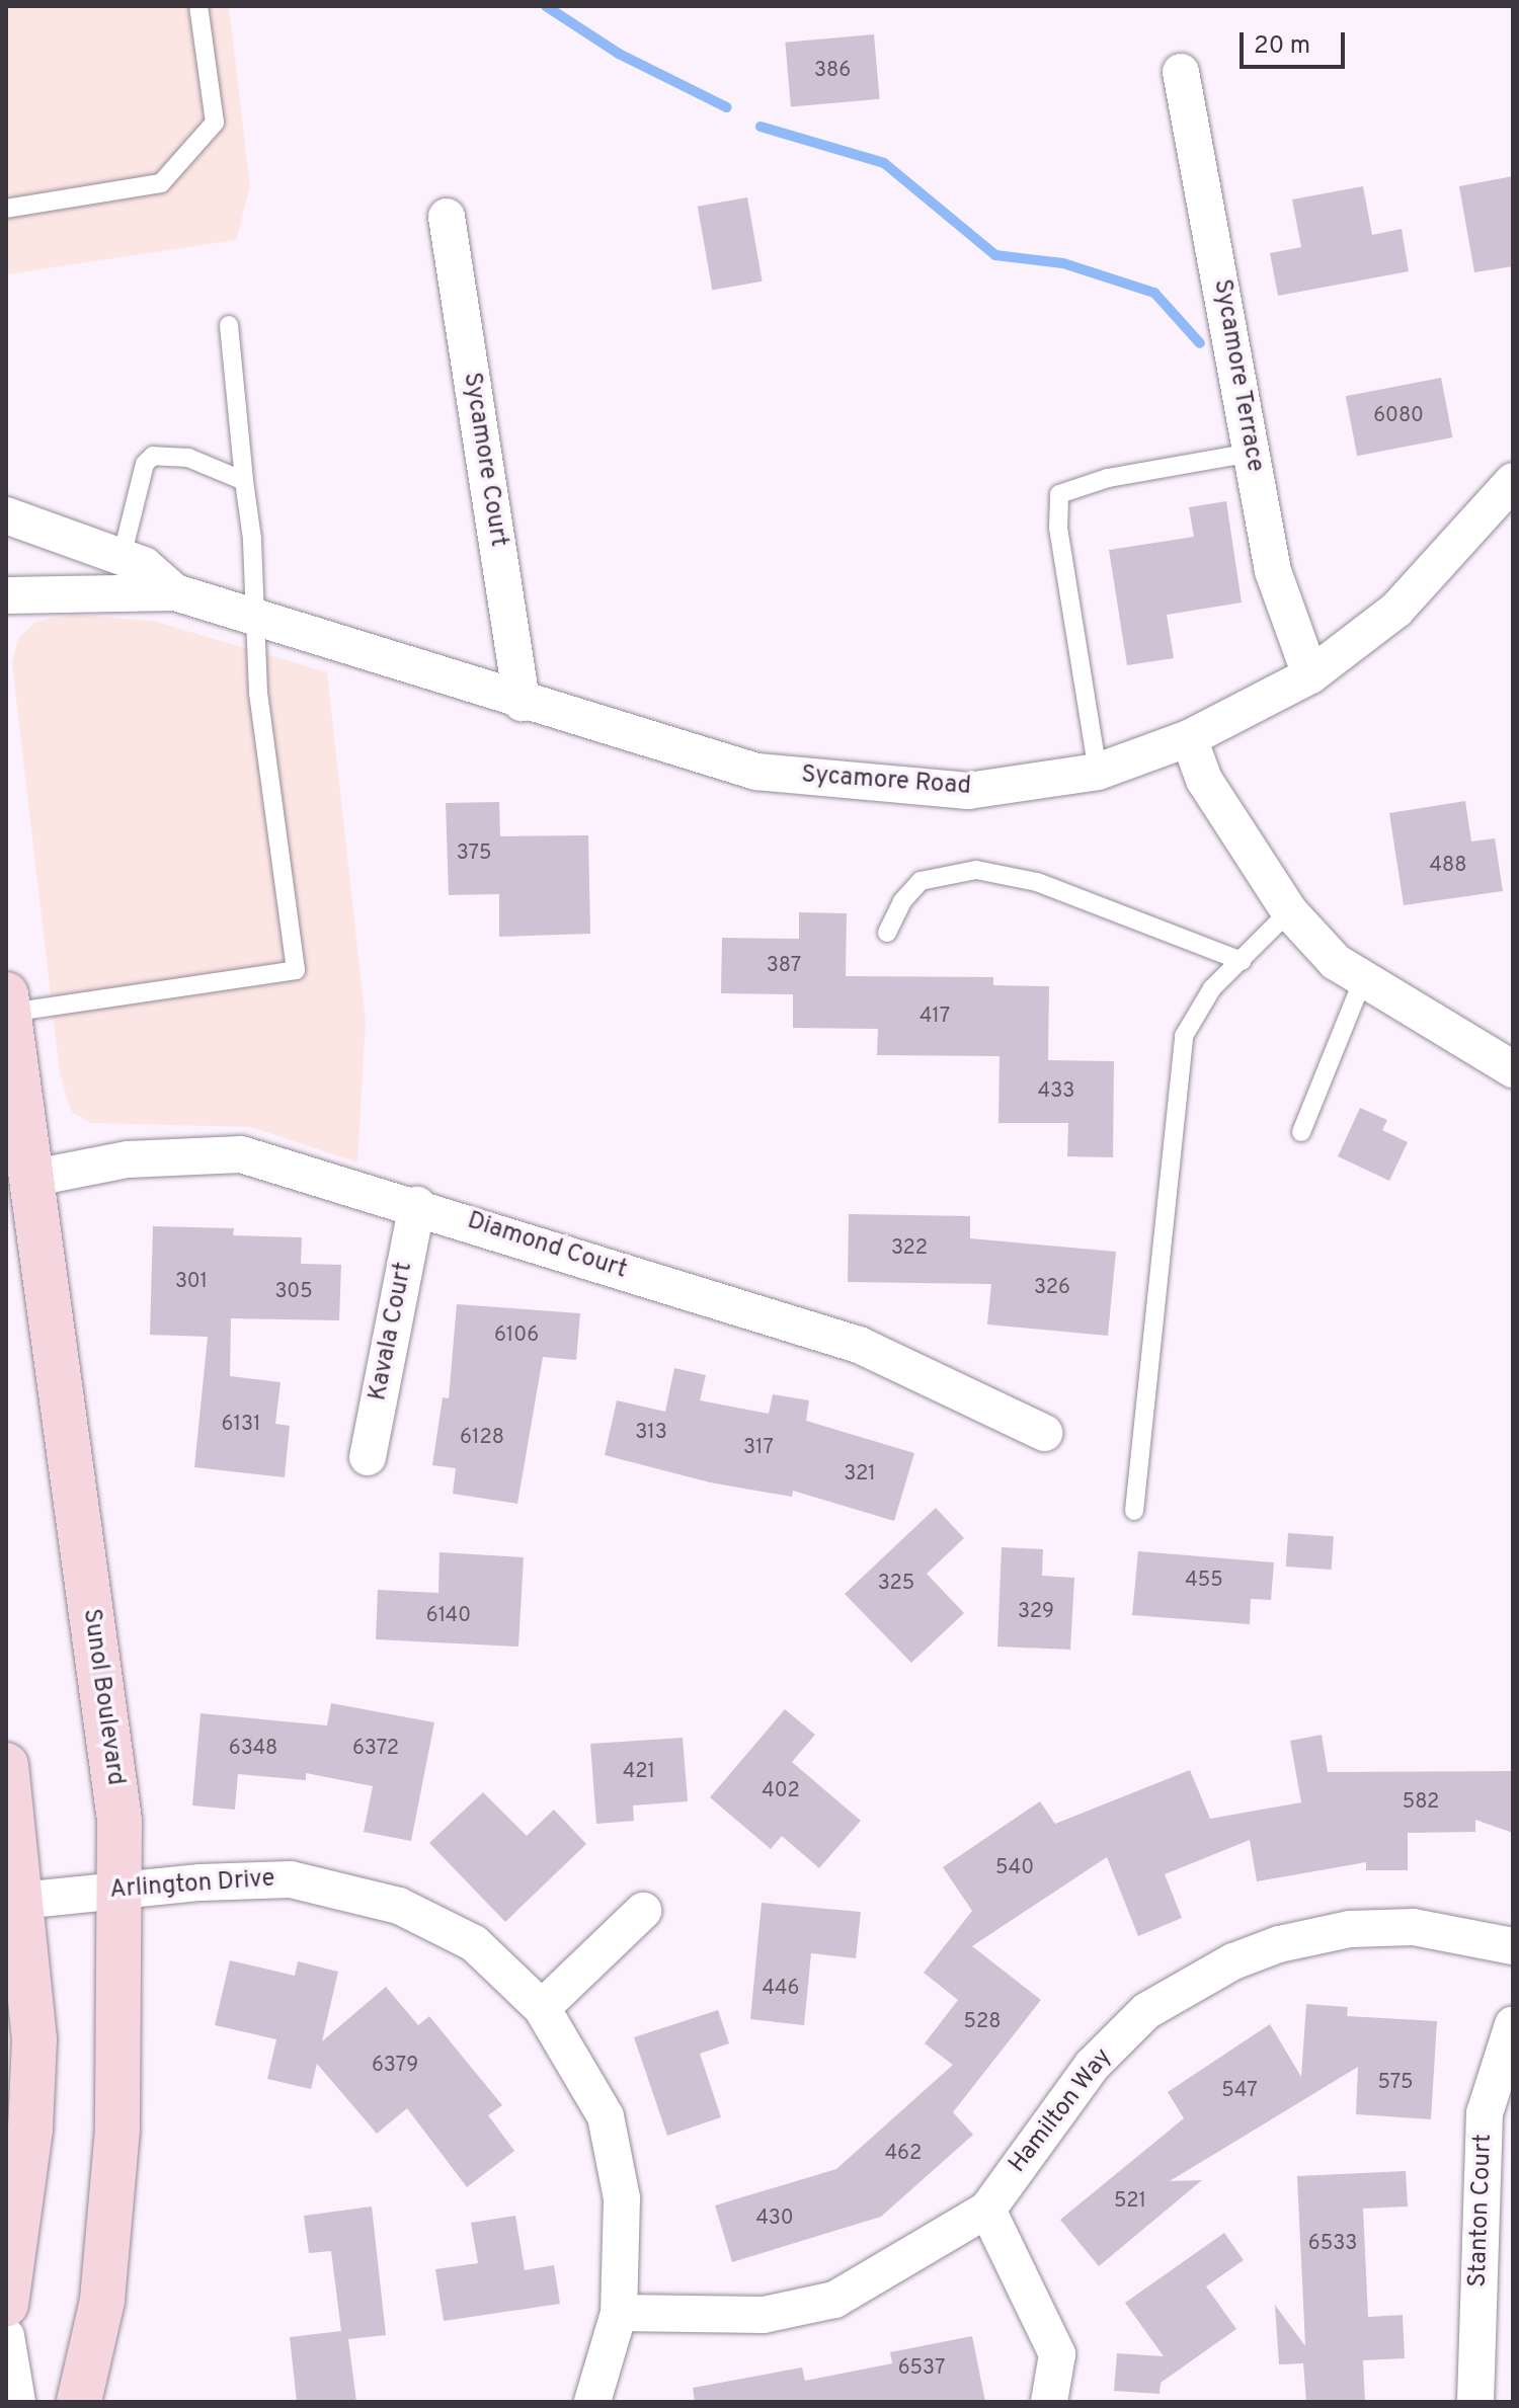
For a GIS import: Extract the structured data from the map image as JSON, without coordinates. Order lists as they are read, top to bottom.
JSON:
{
  "streets": {
    "main road": ["Sunol Boulevard"],
    "street": [
      "Sycamore Terrace",
      "Sycamore Court",
      "Sycamore Road",
      "Diamond Court",
      "Kavala Court",
      "Arlington Drive",
      "Hamilton Way",
      "Stanton Court"
    ]
  },
  "crossings": [
    ["Sycamore Terrace", "Sycamore Road"],
    ["Sycamore Court", "Sycamore Road"],
    ["Diamond Court", "Kavala Court"],
    ["Diamond Court", "Sunol Boulevard"],
    ["Sunol Boulevard", "Arlington Drive"],
    ["Arlington Drive", "Hamilton Way"]
  ],
  "house_numbers": [
    "386",
    "6080",
    "375",
    "488",
    "387",
    "417",
    "433",
    "322",
    "301",
    "326",
    "305",
    "6106",
    "6131",
    "313",
    "6128",
    "317",
    "321",
    "455",
    "325",
    "329",
    "6140",
    "6348",
    "6372",
    "421",
    "402",
    "582",
    "540",
    "446",
    "528",
    "6379",
    "575",
    "547",
    "462",
    "521",
    "430",
    "6533",
    "6537"
  ],
  "scale_bar": "20 m"
}
